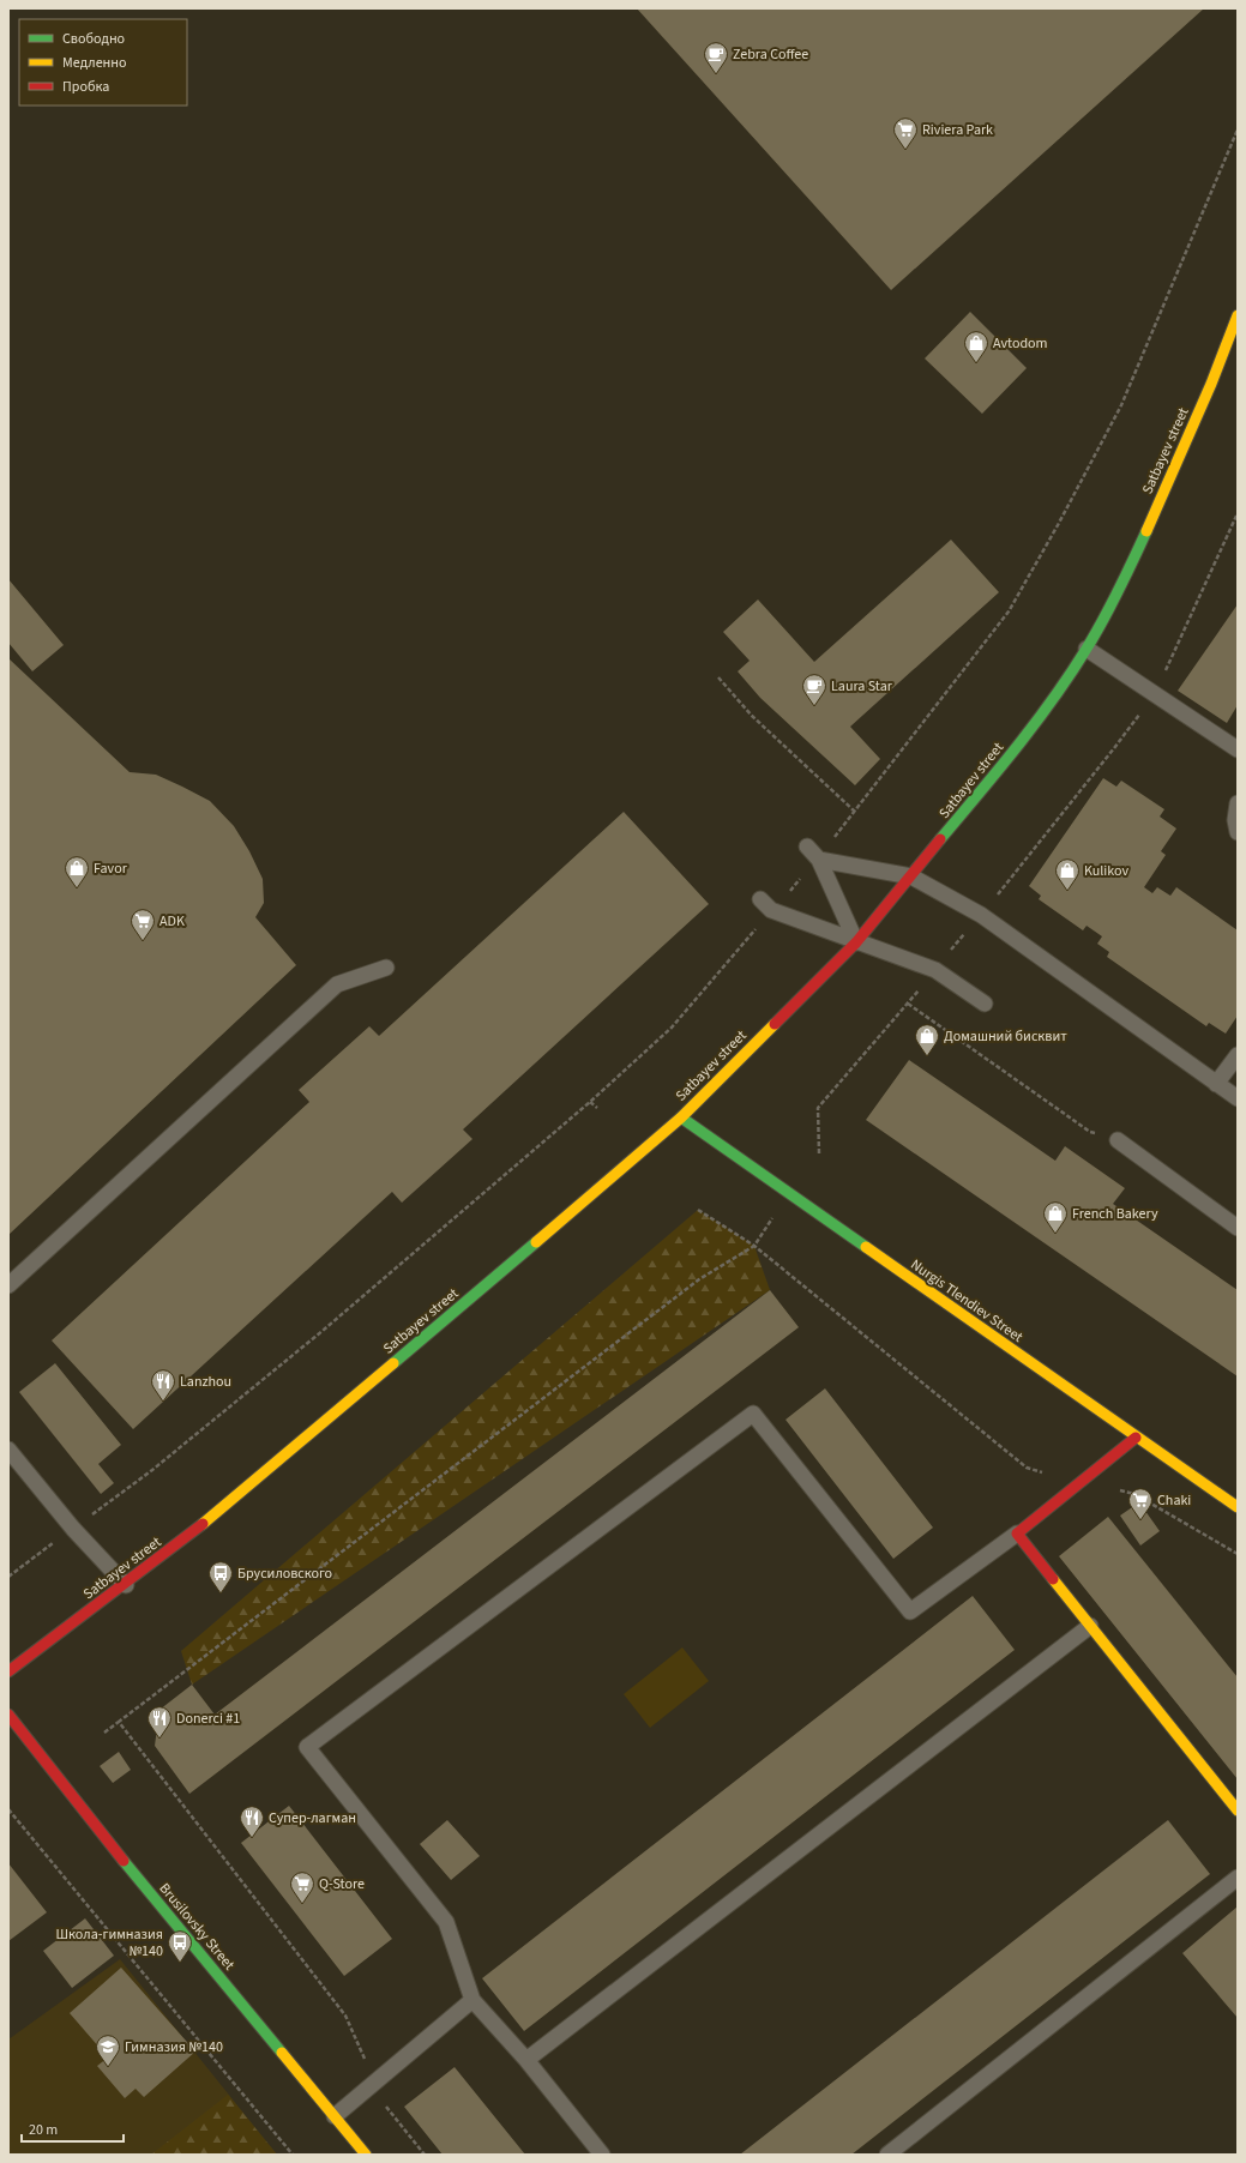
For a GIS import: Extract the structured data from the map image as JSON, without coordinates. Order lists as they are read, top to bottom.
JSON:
{
  "streets": {
    "main road": ["Satbayev street", "Nurgis Tlendiev Street", "Brusilovsky Street"]
  },
  "crossings": [
    ["Satbayev street", "Nurgis Tlendiev Street"]
  ],
  "places": {
    "cafe": ["Zebra Coffee", "Laura Star"],
    "supermarket": [
      "Riviera Park",
      "ADK",
      "Chaki",
      "Q-Store"
    ],
    "shop": [
      "Avtodom",
      "Favor",
      "Kulikov",
      "Домашний бисквит",
      "French Bakery"
    ],
    "restaurant": ["Lanzhou", "Donerci #1", "Супер-лагман"],
    "bus stop": ["Брусиловского", "Школа-гимназия №140"],
    "school or university": ["Гимназия №140"]
  },
  "legend": ["Свободно", "Медленно", "Пробка"],
  "scale_bar": "20 m"
}
